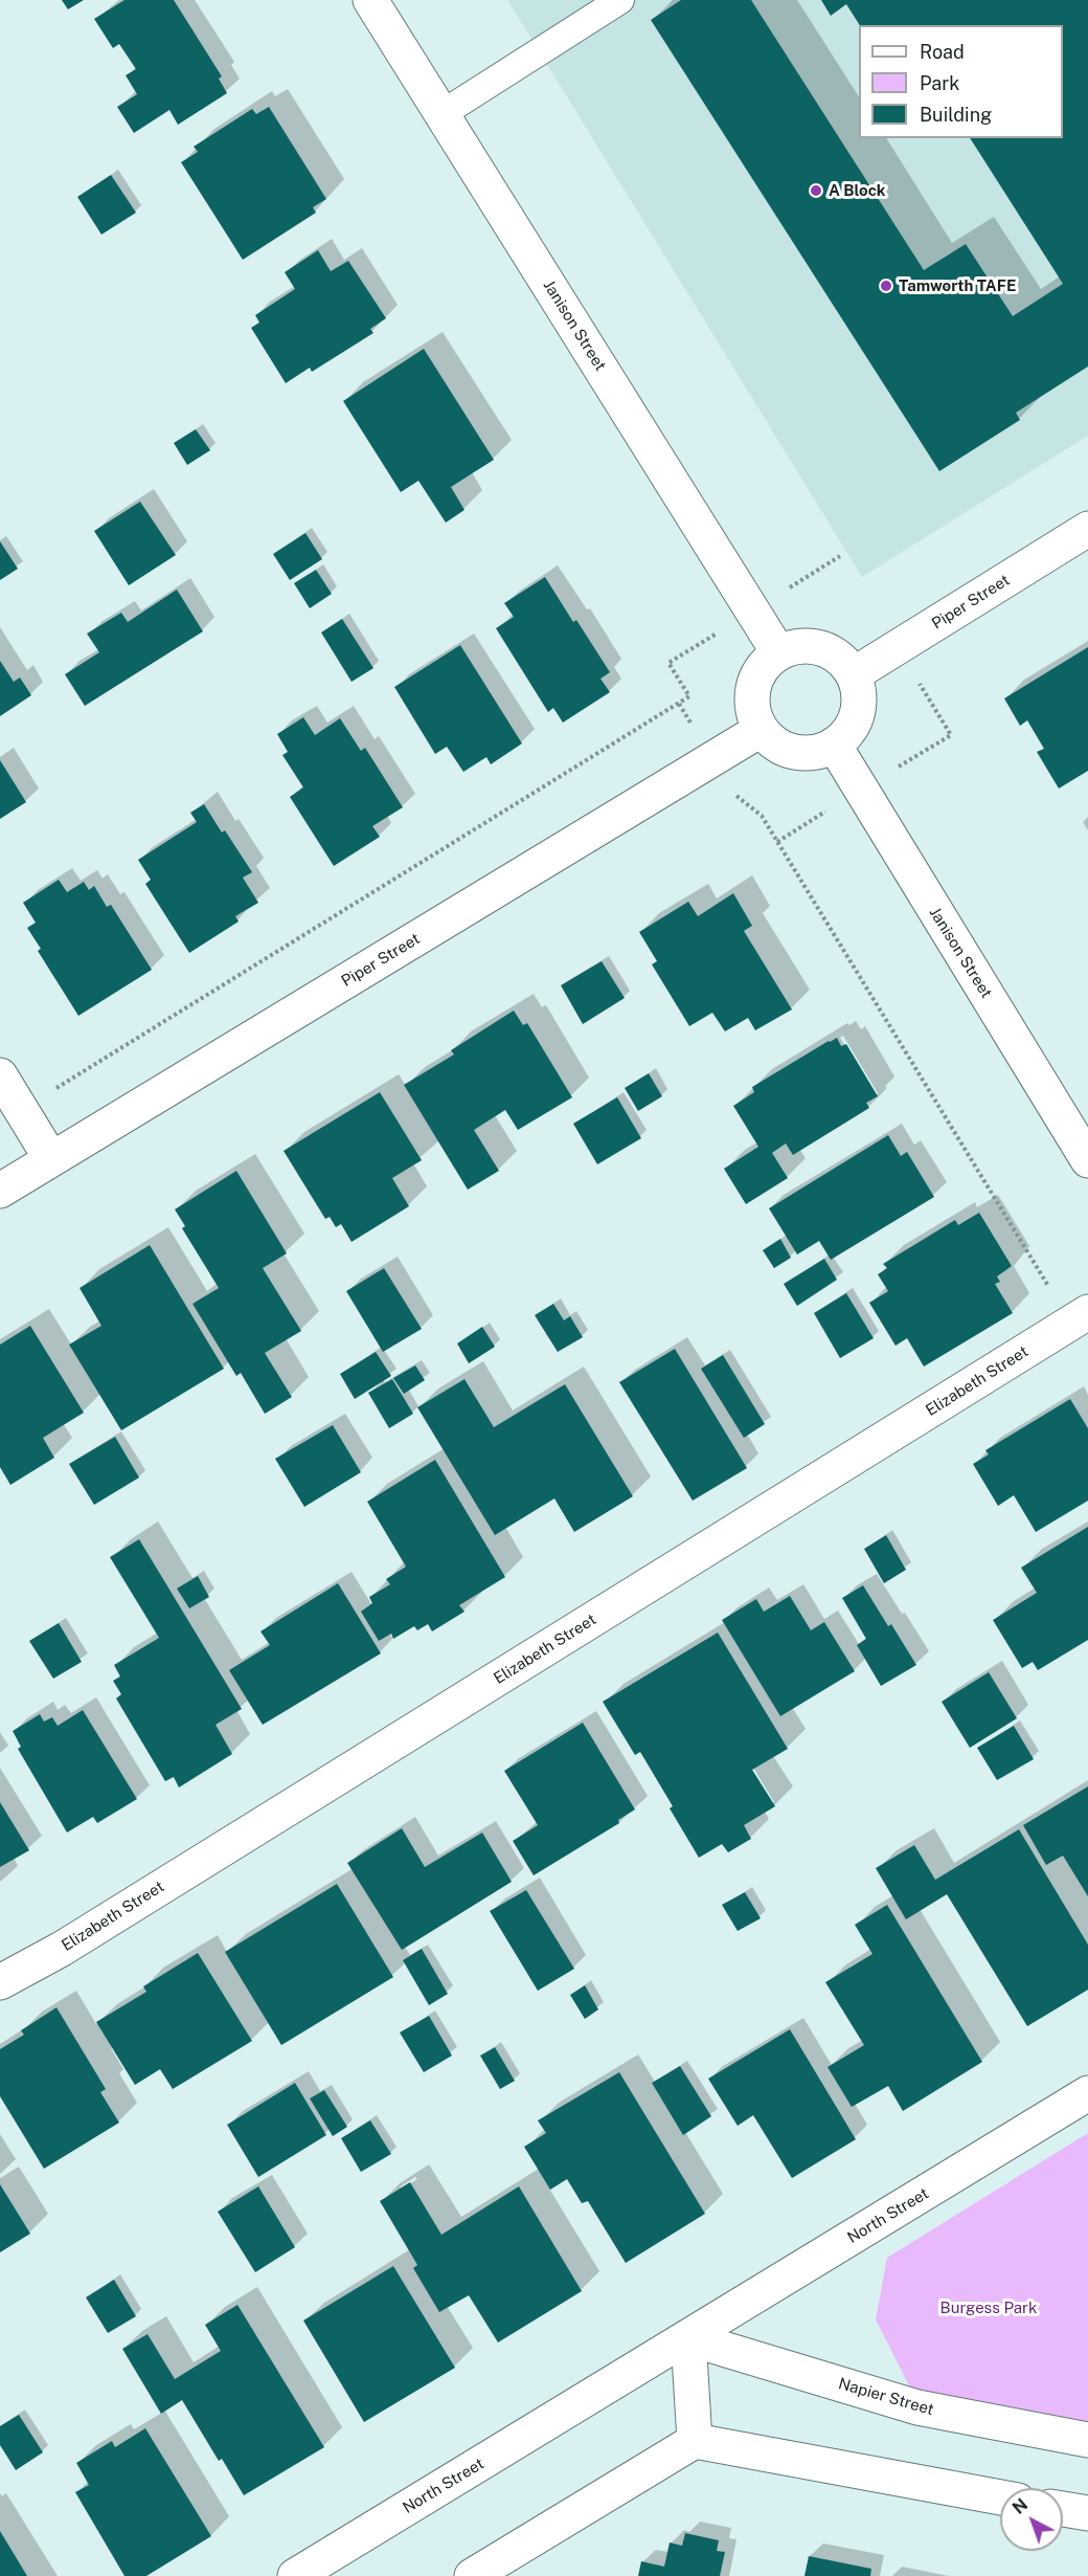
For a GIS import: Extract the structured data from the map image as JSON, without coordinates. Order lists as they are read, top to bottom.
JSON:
{
  "streets": {
    "street": [
      "Janison Street",
      "Piper Street",
      "Elizabeth Street",
      "North Street",
      "Napier Street"
    ]
  },
  "crossings": [
    ["Janison Street", "Piper Street"],
    ["North Street", "Napier Street"]
  ],
  "parks": ["Burgess Park"],
  "places": ["A Block", "Tamworth TAFE"],
  "legend": ["Road", "Park", "Building"],
  "north": "top left"
}
